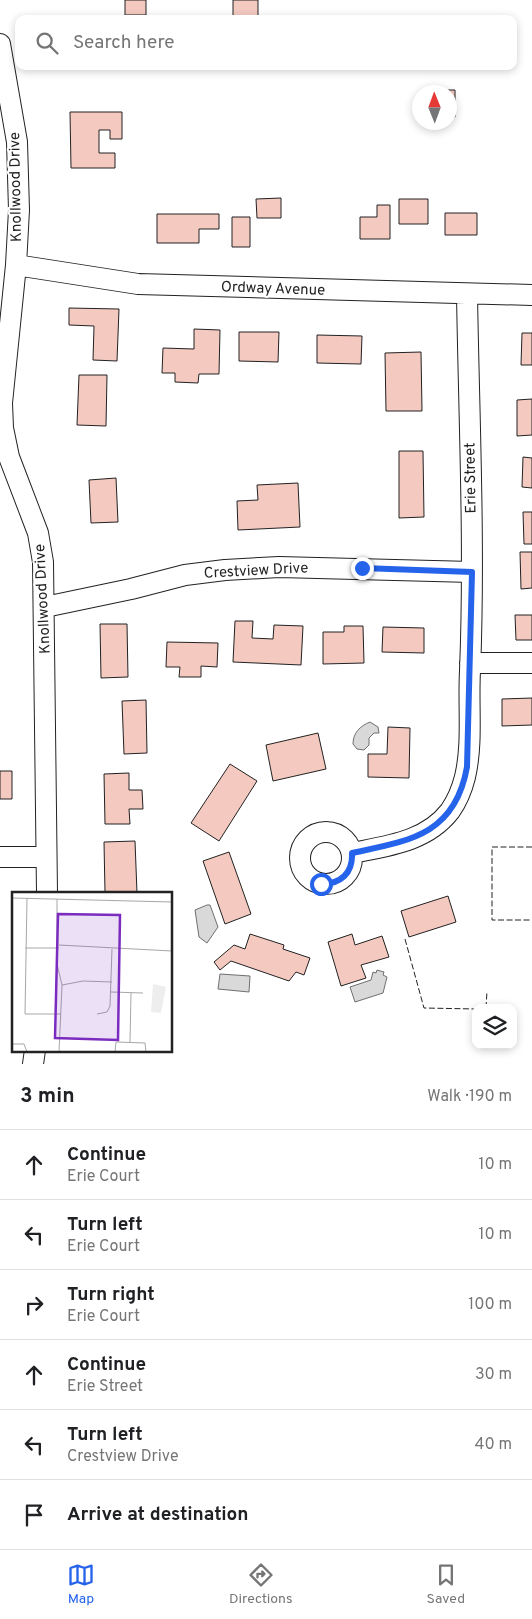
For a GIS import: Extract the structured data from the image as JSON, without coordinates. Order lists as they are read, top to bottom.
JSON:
{
  "streets": {
    "street": [
      "Knollwood Drive",
      "Ordway Avenue",
      "Erie Street",
      "Crestview Drive"
    ]
  },
  "crossings": [
    ["Knollwood Drive", "Ordway Avenue"],
    ["Knollwood Drive", "Crestview Drive"],
    ["Ordway Avenue", "Erie Street"],
    ["Erie Street", "Crestview Drive"]
  ],
  "north": "top",
  "page": {
    "search": "Search here",
    "heading": ["3 min", "Walk · 190 m"],
    "list": [
      ["Continue", "Erie Court", "10 m"],
      ["Turn left", "Erie Court", "10 m"],
      ["Turn right", "Erie Court", "100 m"],
      ["Continue", "Erie Street", "30 m"],
      ["Turn left", "Crestview Drive", "40 m"],
      "Arrive at destination"
    ],
    "nav": ["Map", "Directions", "Saved"]
  }
}
